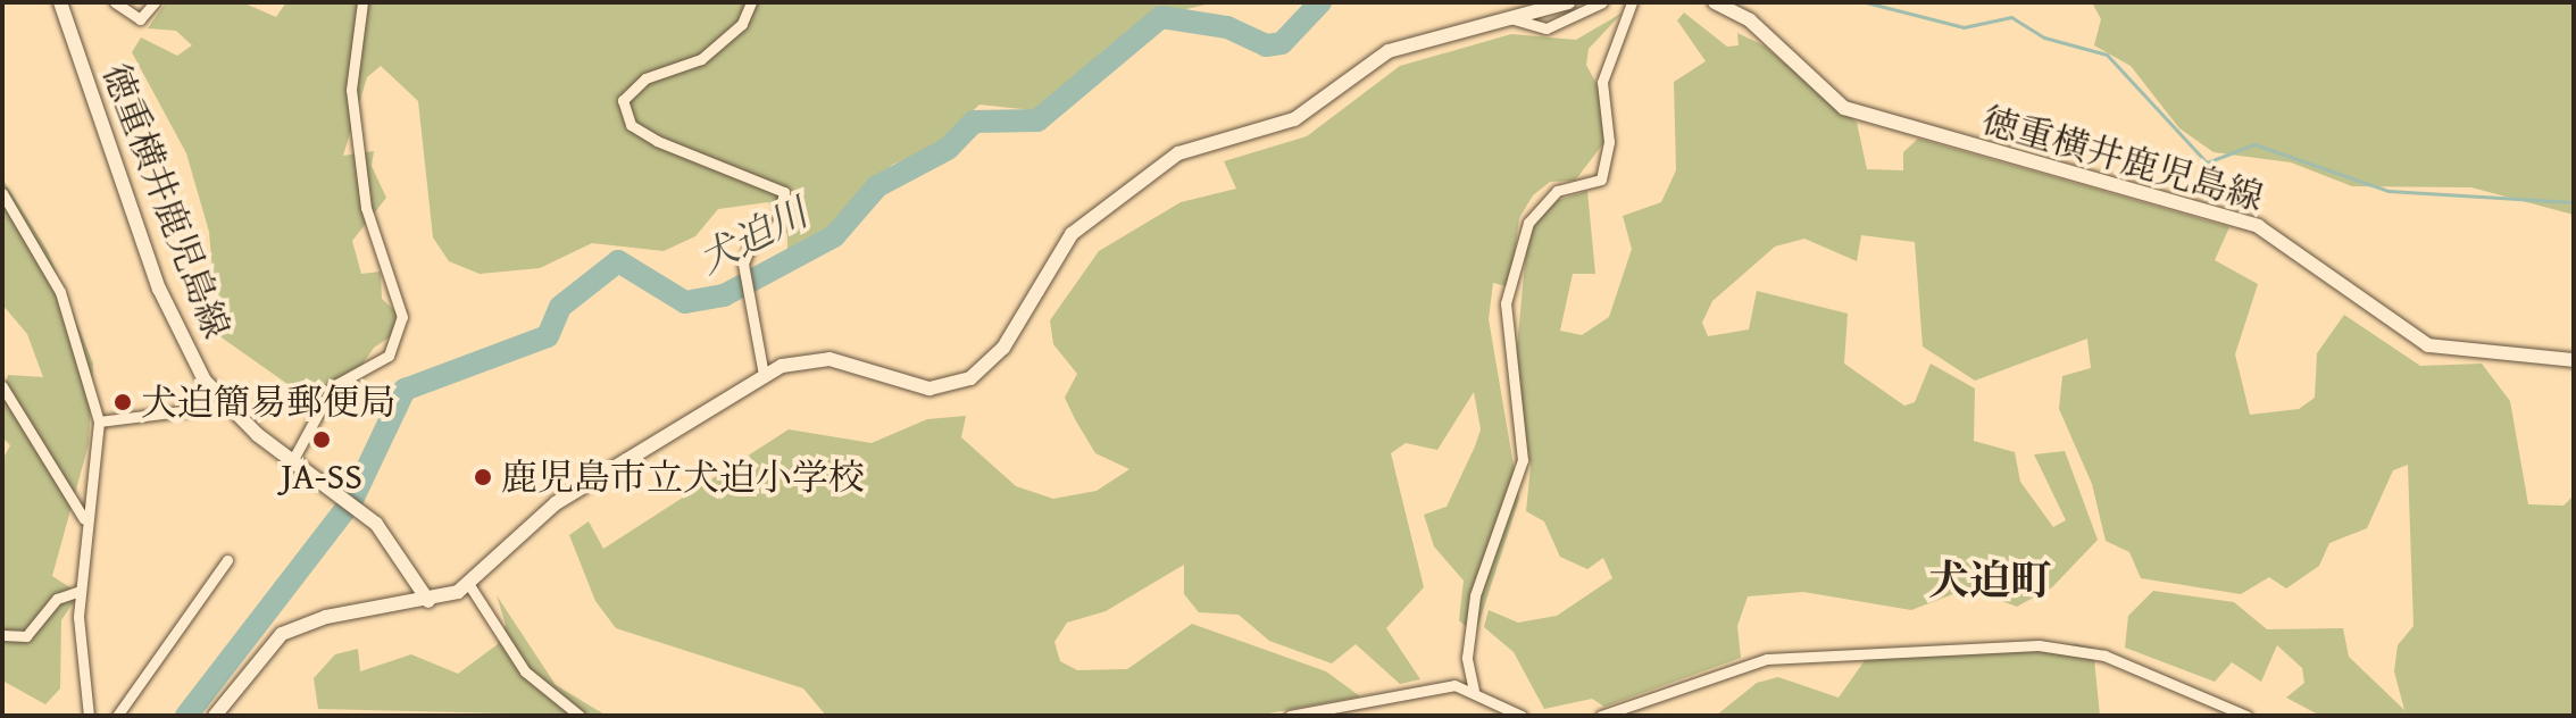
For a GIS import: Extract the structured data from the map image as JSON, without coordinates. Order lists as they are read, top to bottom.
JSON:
{
  "streets": {
    "main road": ["徳重横井鹿児島線"]
  },
  "districts": ["犬迫町"],
  "water": ["犬迫川"],
  "places": ["犬迫簡易郵便局", "JA-SS", "鹿児島市立犬迫小学校"]
}
